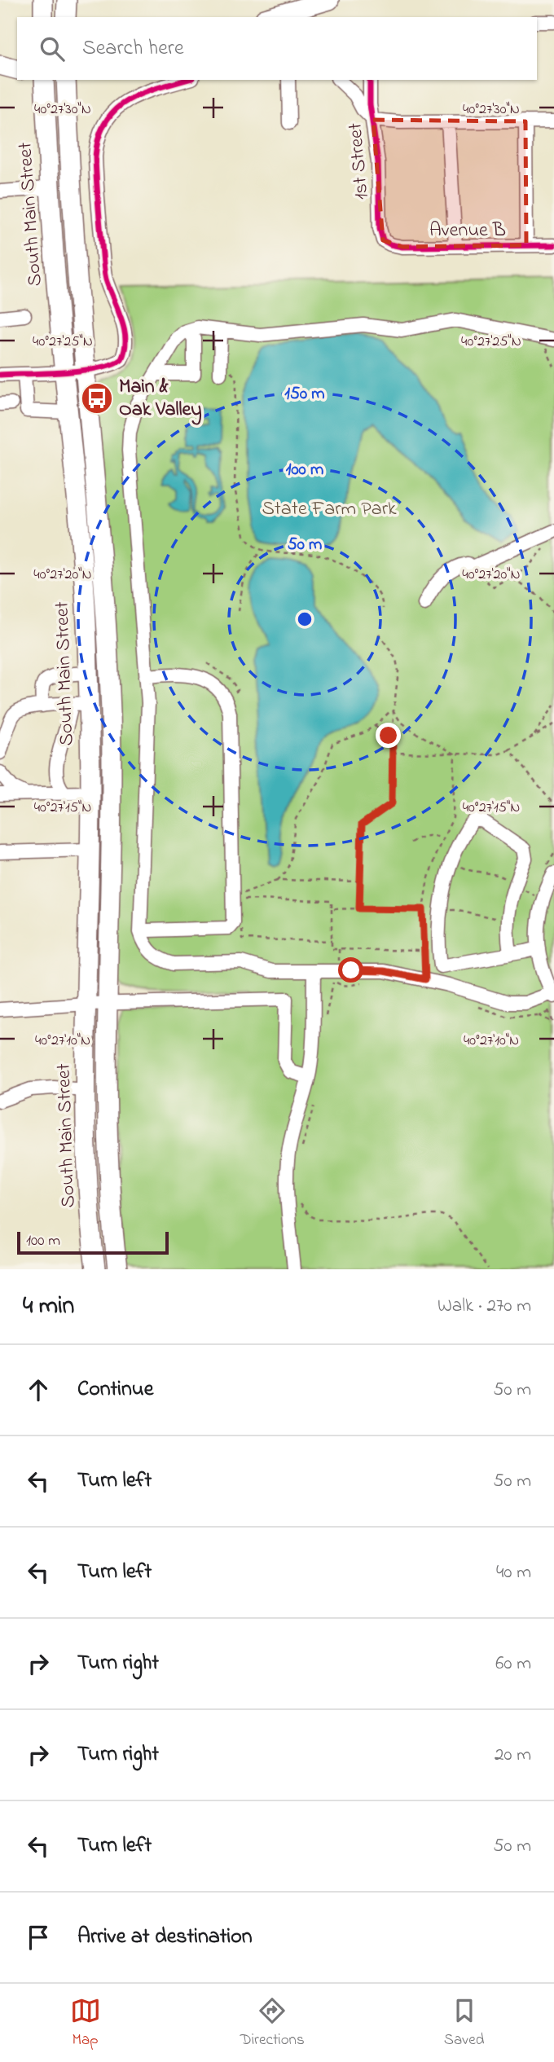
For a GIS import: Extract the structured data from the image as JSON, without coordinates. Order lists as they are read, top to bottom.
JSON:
{
  "streets": {
    "highway": ["South Main Street"],
    "street": ["1st Street", "Avenue B"]
  },
  "crossings": [
    ["1st Street", "Avenue B"]
  ],
  "parks": ["State Farm Park"],
  "places": {
    "bus stop": ["Main & Oak Valley"]
  },
  "scale_bar": "100 m",
  "page": {
    "search": "Search here",
    "scale": "100 m",
    "heading": ["4 min", "Walk · 270 m"],
    "list": [
      ["Continue", "50 m"],
      ["Turn left", "50 m"],
      ["Turn left", "40 m"],
      ["Turn right", "60 m"],
      ["Turn right", "20 m"],
      ["Turn left", "50 m"],
      "Arrive at destination"
    ],
    "nav": ["Map", "Directions", "Saved"]
  },
  "coordinates": [
    "40°27'30\"N",
    "40°27'25\"N",
    "40°27'20\"N",
    "40°27'15\"N",
    "40°27'10\"N"
  ],
  "rings": ["150 m", "100 m", "50 m"]
}
